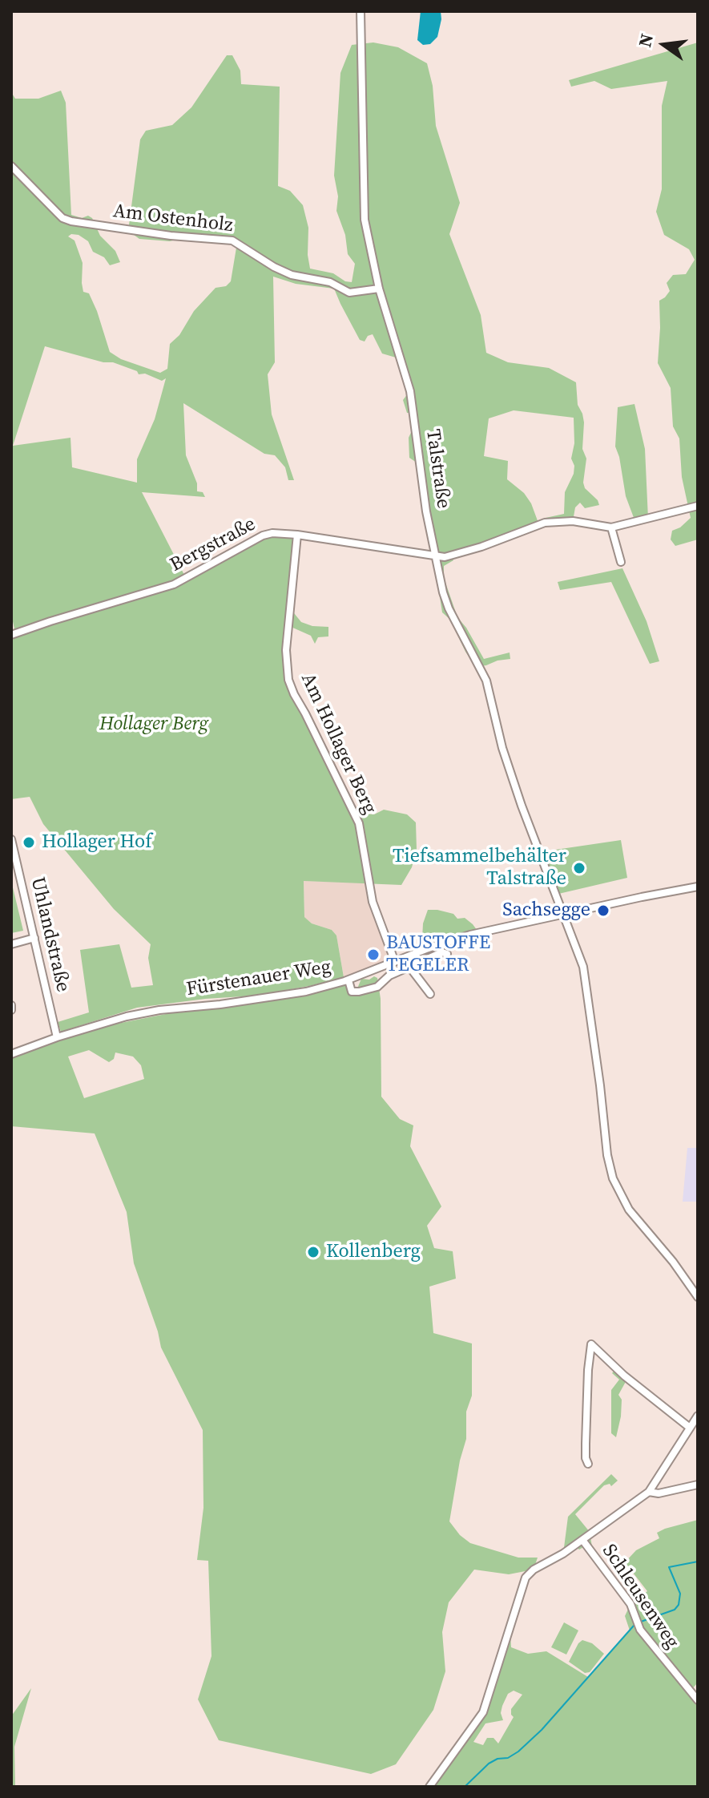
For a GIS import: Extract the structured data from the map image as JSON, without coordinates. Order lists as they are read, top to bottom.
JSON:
{
  "streets": {
    "street": [
      "Am Ostenholz",
      "Talstraße",
      "Bergstraße",
      "Am Hollager Berg",
      "Uhlandstraße",
      "Fürstenauer Weg",
      "Schleusenweg"
    ]
  },
  "crossings": [
    ["Am Ostenholz", "Talstraße"],
    ["Talstraße", "Bergstraße"],
    ["Talstraße", "Fürstenauer Weg"],
    ["Bergstraße", "Am Hollager Berg"],
    ["Am Hollager Berg", "Fürstenauer Weg"],
    ["Uhlandstraße", "Fürstenauer Weg"]
  ],
  "parks": ["Hollager Berg"],
  "places": [
    "Hollager Hof",
    "Tiefsammelbehälter Talstraße",
    "Sachsegge",
    "BAUSTOFFE TEGELER",
    "Kollenberg"
  ],
  "north": "left"
}
